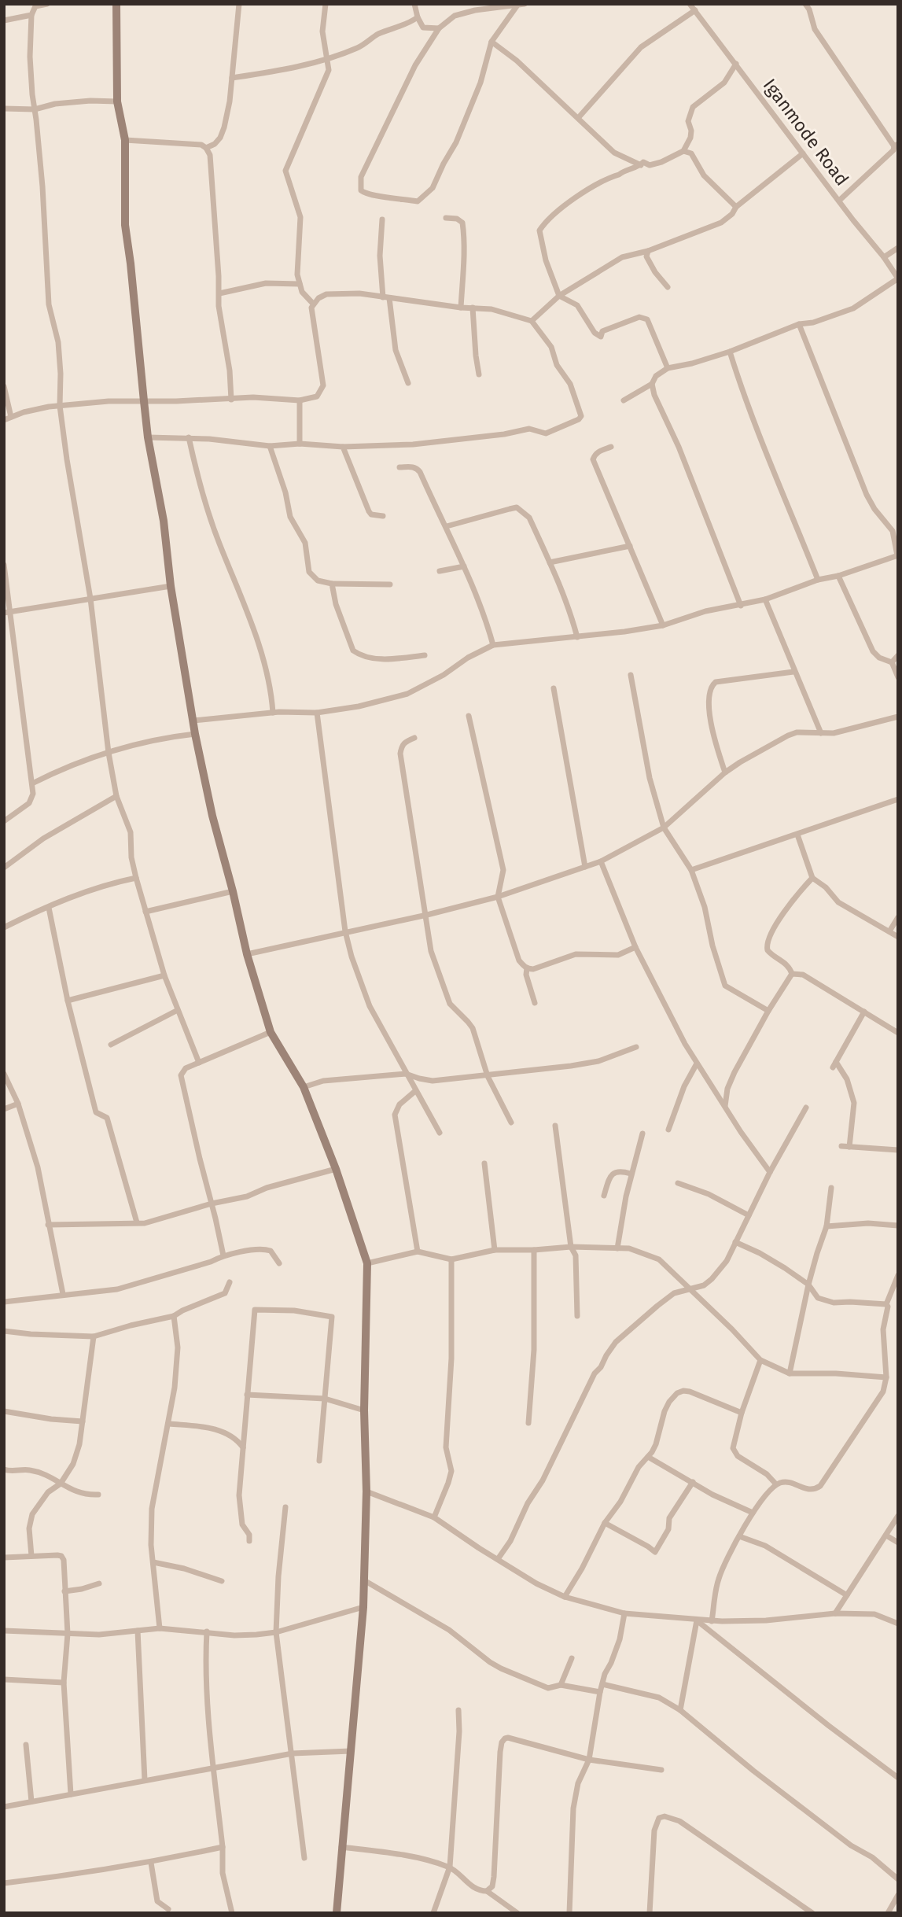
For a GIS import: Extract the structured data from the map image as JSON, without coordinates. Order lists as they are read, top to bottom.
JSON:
{
  "streets": {
    "street": ["Iganmode Road"]
  }
}
